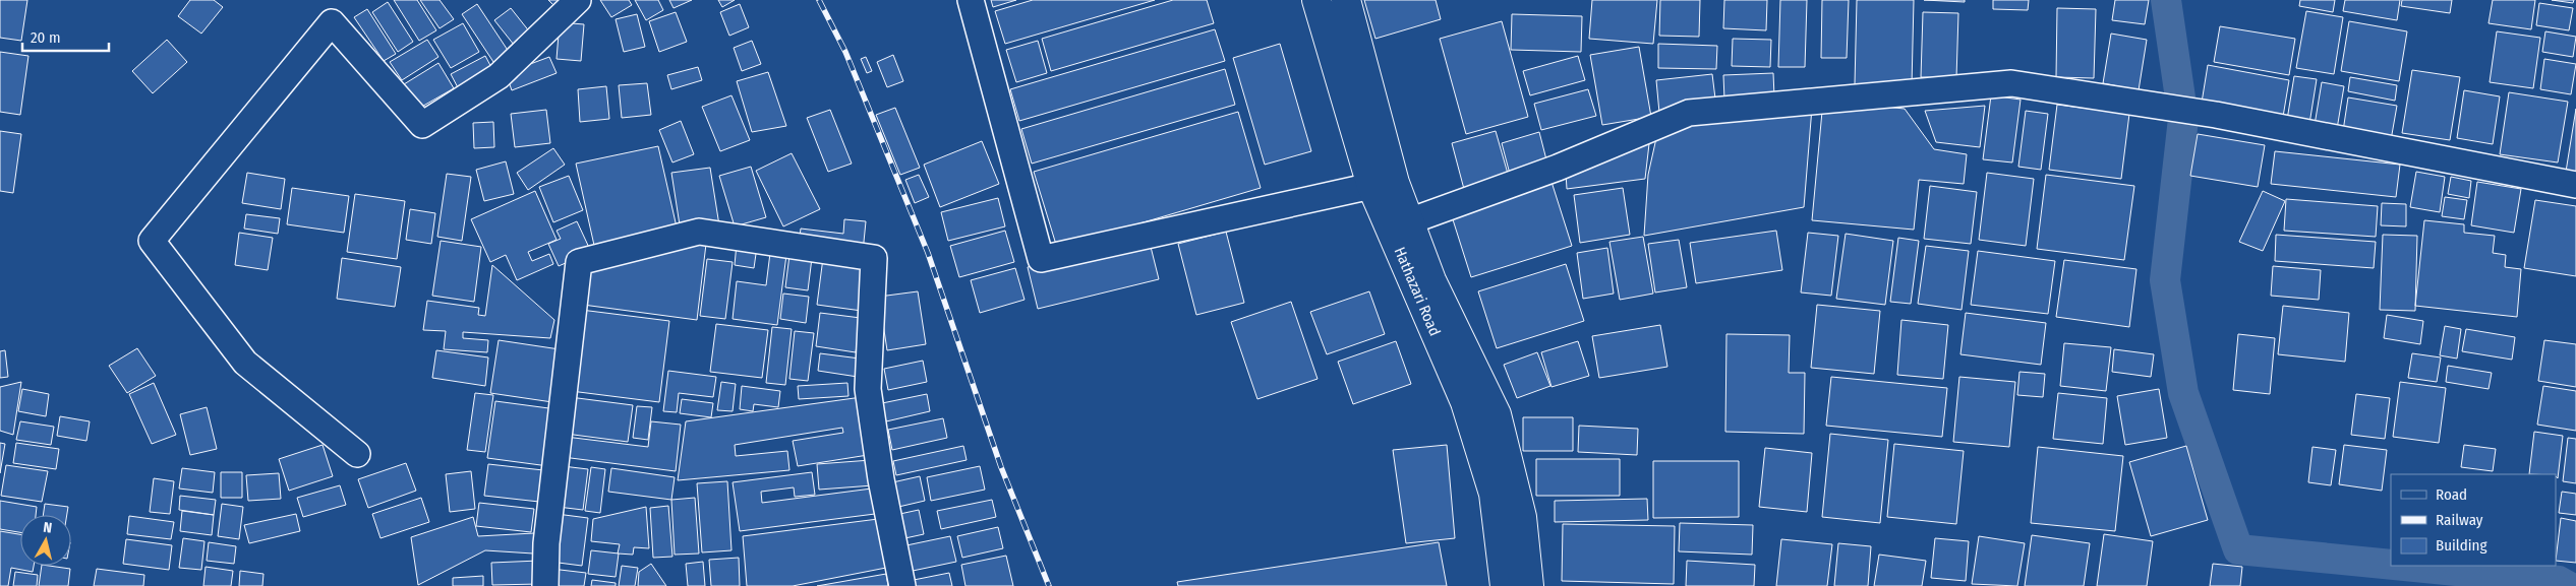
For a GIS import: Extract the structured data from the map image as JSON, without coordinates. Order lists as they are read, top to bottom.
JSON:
{
  "streets": {
    "highway": ["Hathazari Road"]
  },
  "legend": ["Road", "Railway", "Building"],
  "scale_bar": "20 m",
  "north": "top"
}
